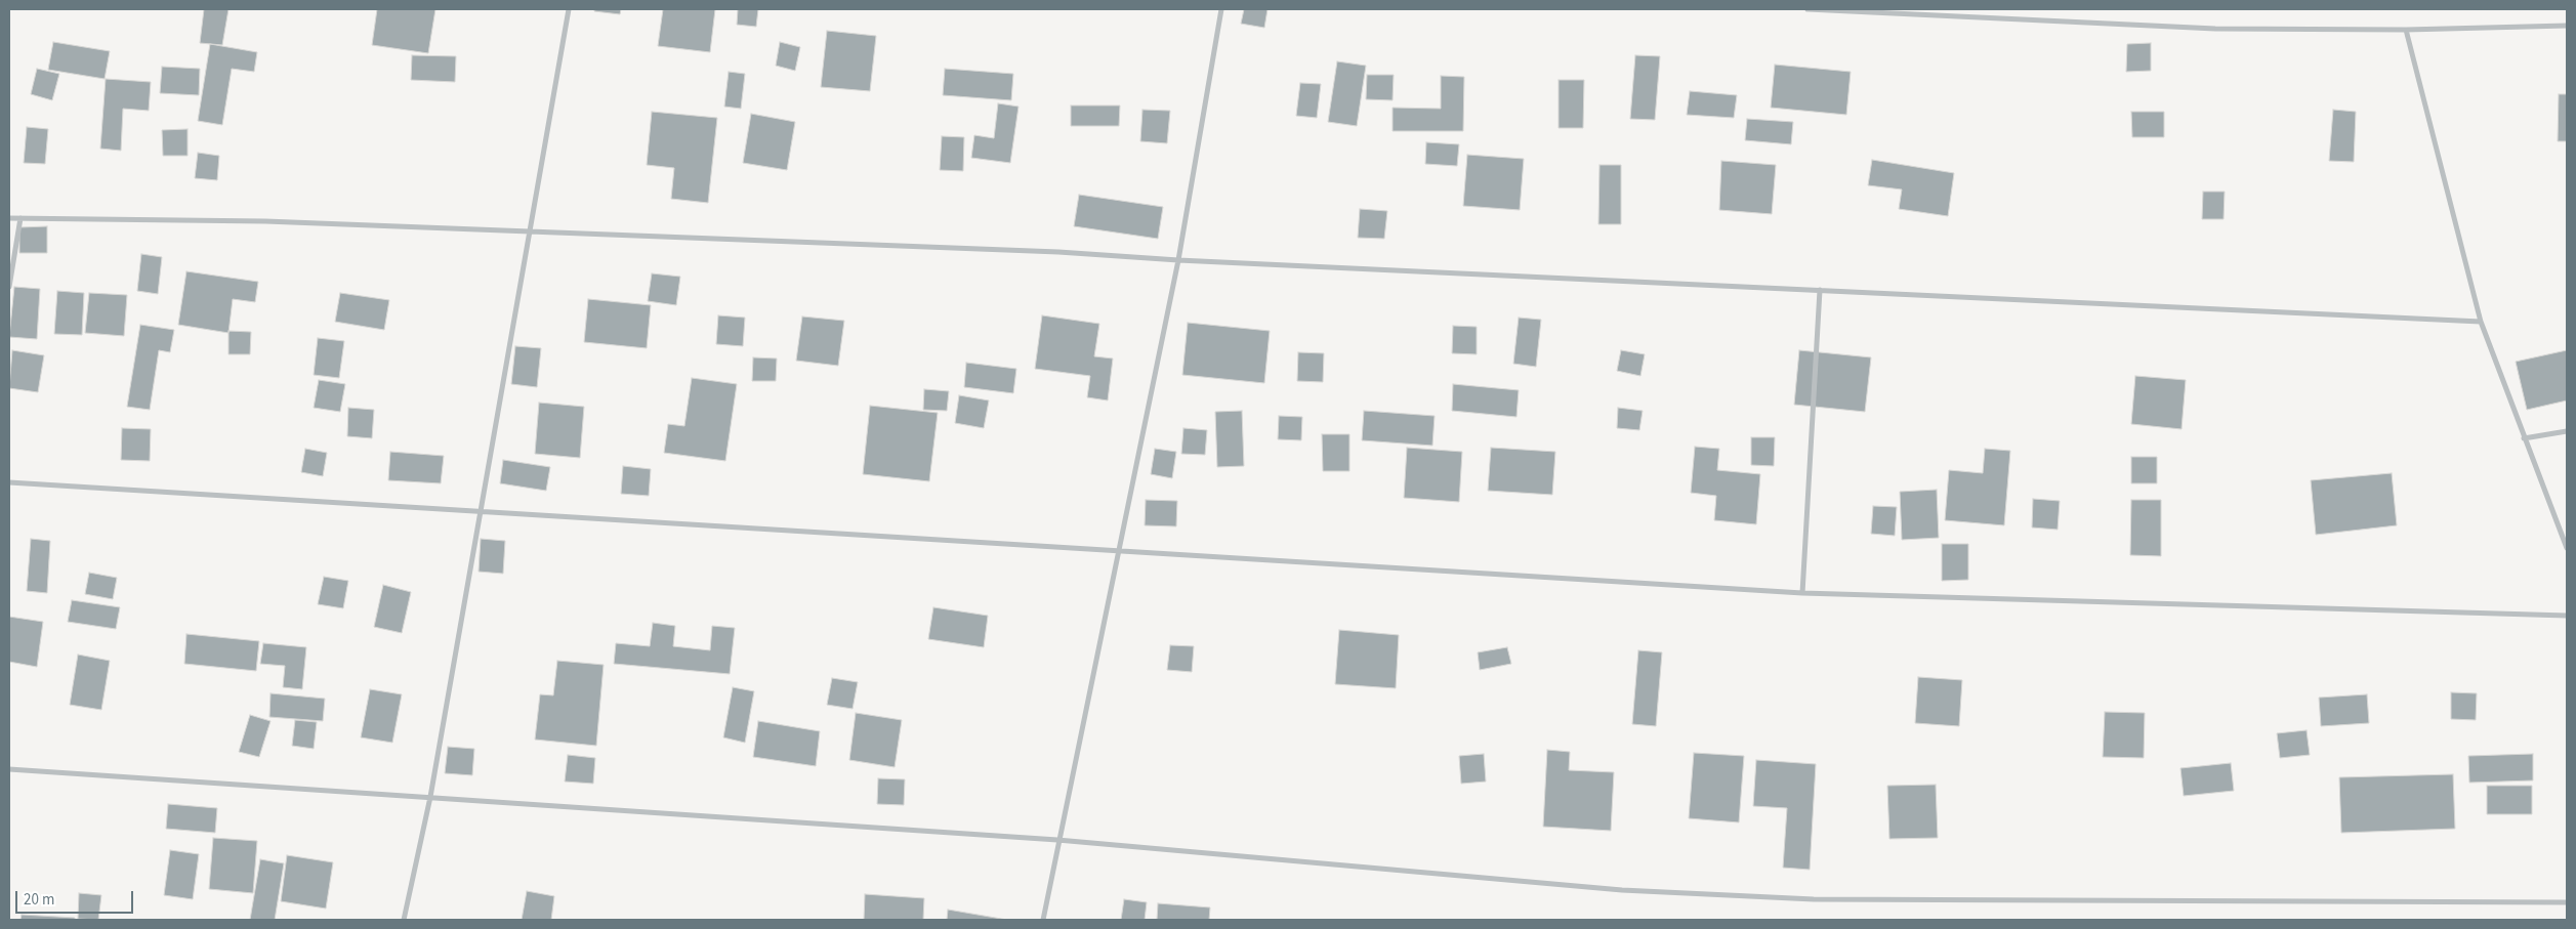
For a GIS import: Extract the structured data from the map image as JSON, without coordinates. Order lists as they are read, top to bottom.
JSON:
{
  "scale_bar": "20 m"
}
